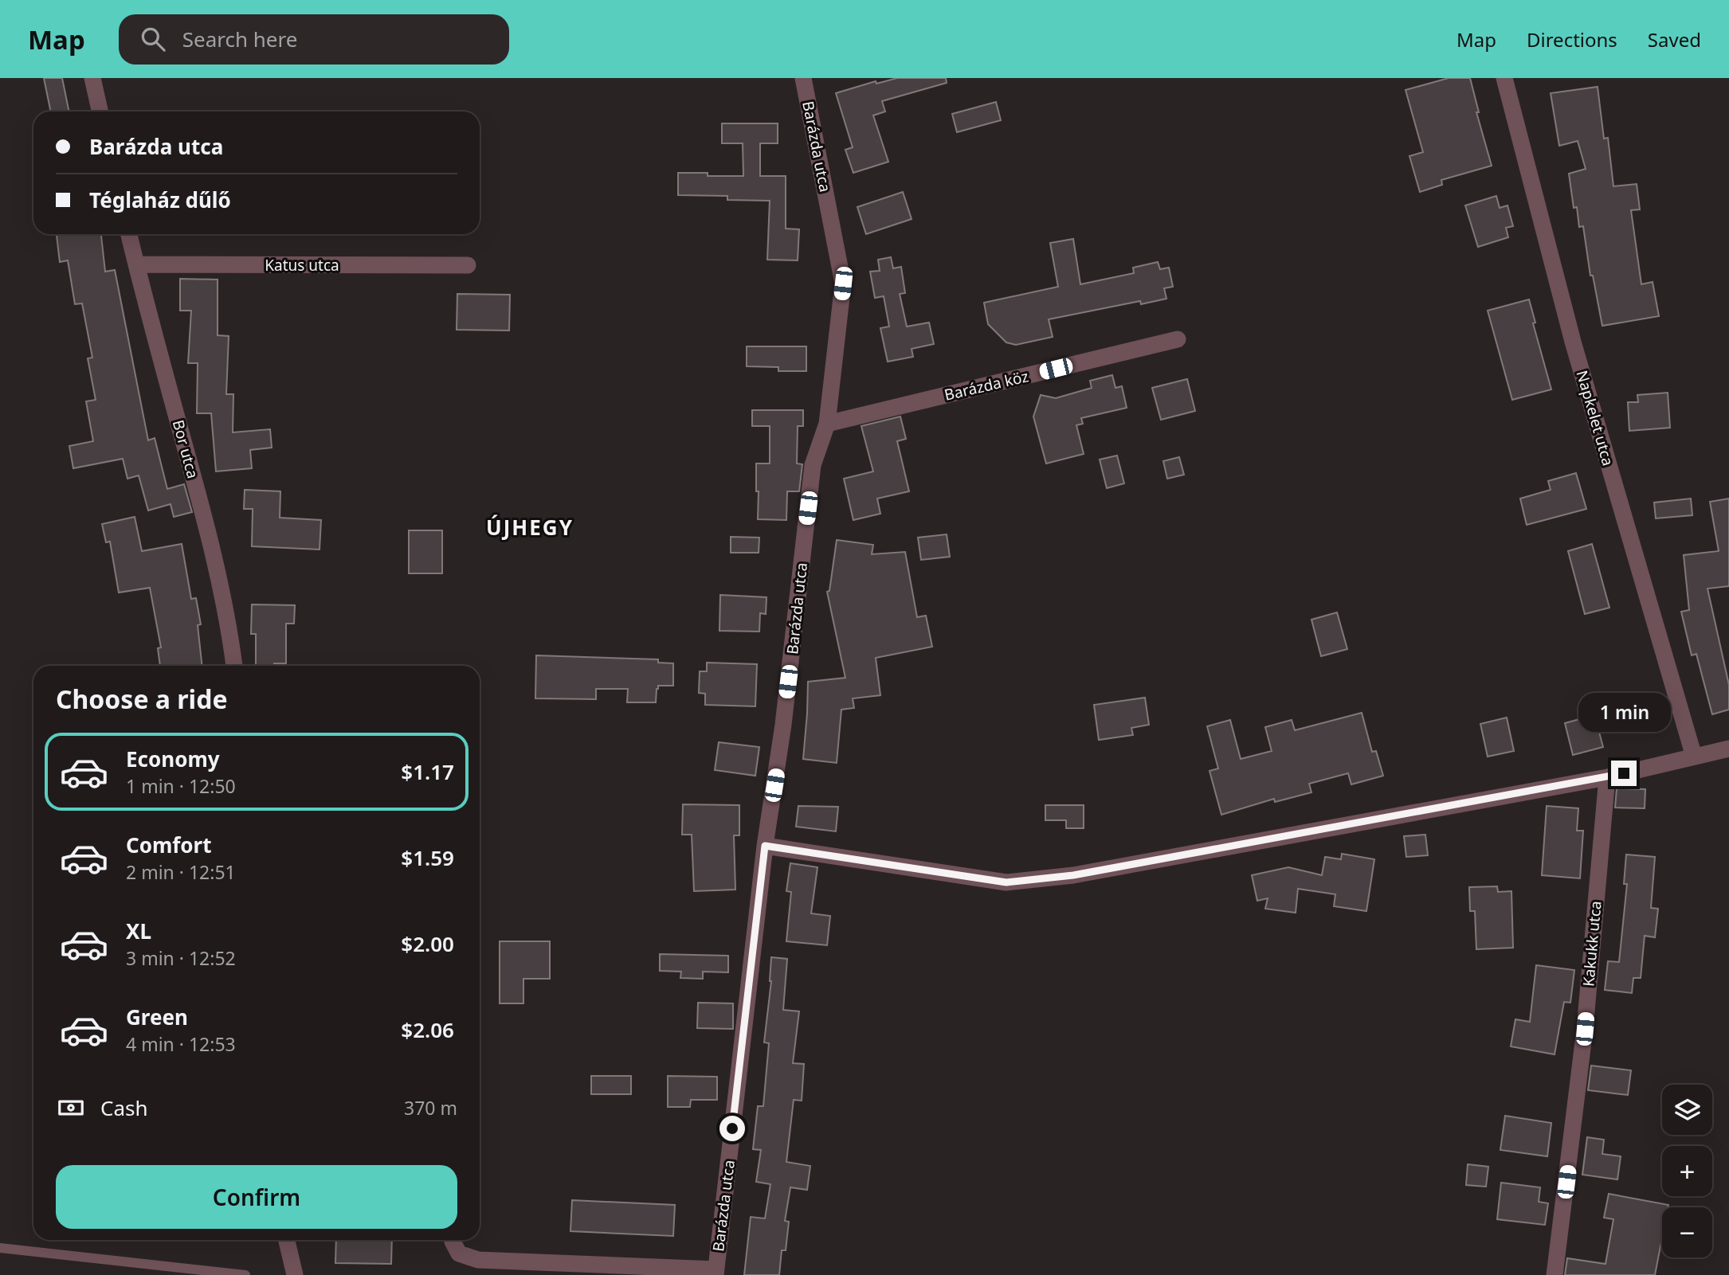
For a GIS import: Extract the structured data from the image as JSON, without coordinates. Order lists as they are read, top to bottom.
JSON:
{
  "streets": {
    "street": [
      "Barázda utca",
      "Katus utca",
      "Barázda köz",
      "Napkelet utca",
      "Bor utca",
      "Kakukk utca"
    ]
  },
  "crossings": [
    ["Barázda utca", "Barázda köz"],
    ["Katus utca", "Bor utca"]
  ],
  "districts": ["ÚJHEGY"],
  "page": {
    "header": "Map",
    "search": "Search here",
    "nav": ["Map", "Directions", "Saved"],
    "banner": ["Barázda utca", "Téglaház dűlő"],
    "heading": "Choose a ride",
    "bubble": "1 min",
    "list": [
      {
        "name": "Economy",
        "note": "1 min · 12:50",
        "value": "$1.17"
      },
      {
        "name": "Comfort",
        "note": "2 min · 12:51",
        "value": "$1.59"
      },
      {
        "name": "XL",
        "note": "3 min · 12:52",
        "value": "$2.00"
      },
      {
        "name": "Green",
        "note": "4 min · 12:53",
        "value": "$2.06"
      }
    ],
    "pay": ["Cash", "370 m"],
    "map_buttons": ["+", "−"],
    "buttons": "Confirm"
  }
}
